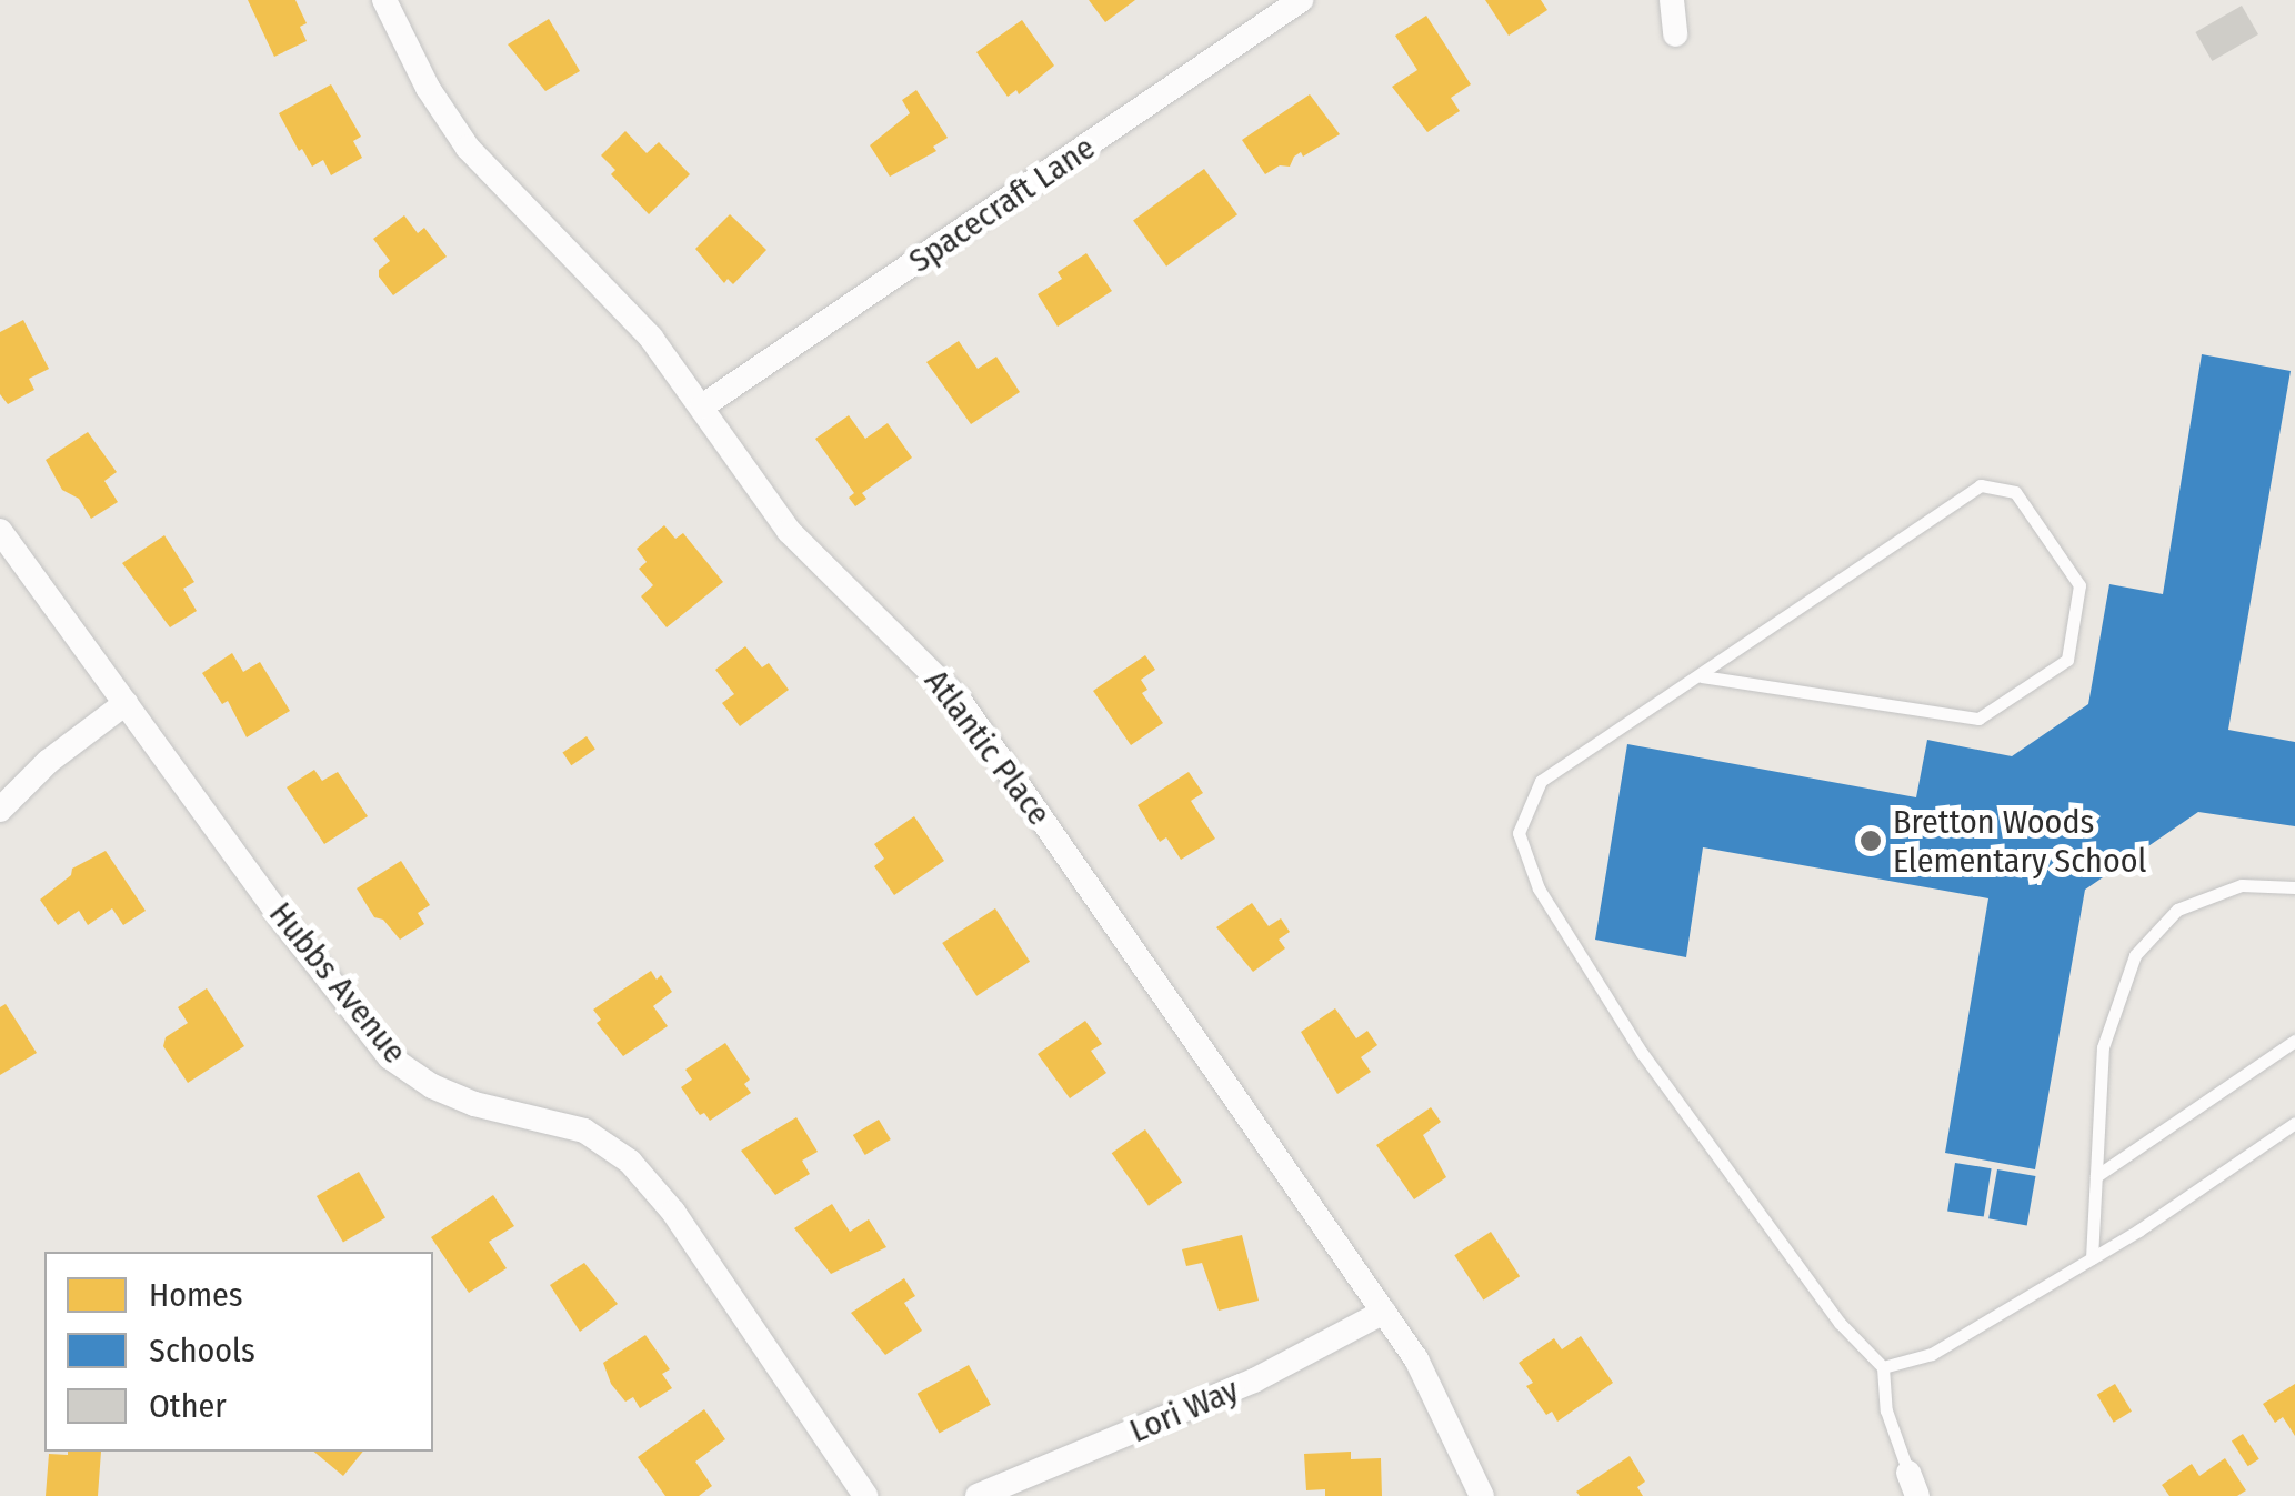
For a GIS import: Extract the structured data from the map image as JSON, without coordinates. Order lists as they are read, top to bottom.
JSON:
{
  "streets": {
    "street": [
      "Spacecraft Lane",
      "Atlantic Place",
      "Hubbs Avenue",
      "Lori Way"
    ]
  },
  "crossings": [
    ["Spacecraft Lane", "Atlantic Place"],
    ["Atlantic Place", "Lori Way"]
  ],
  "places": ["Bretton Woods Elementary School"],
  "legend": ["Homes", "Schools", "Other"]
}
